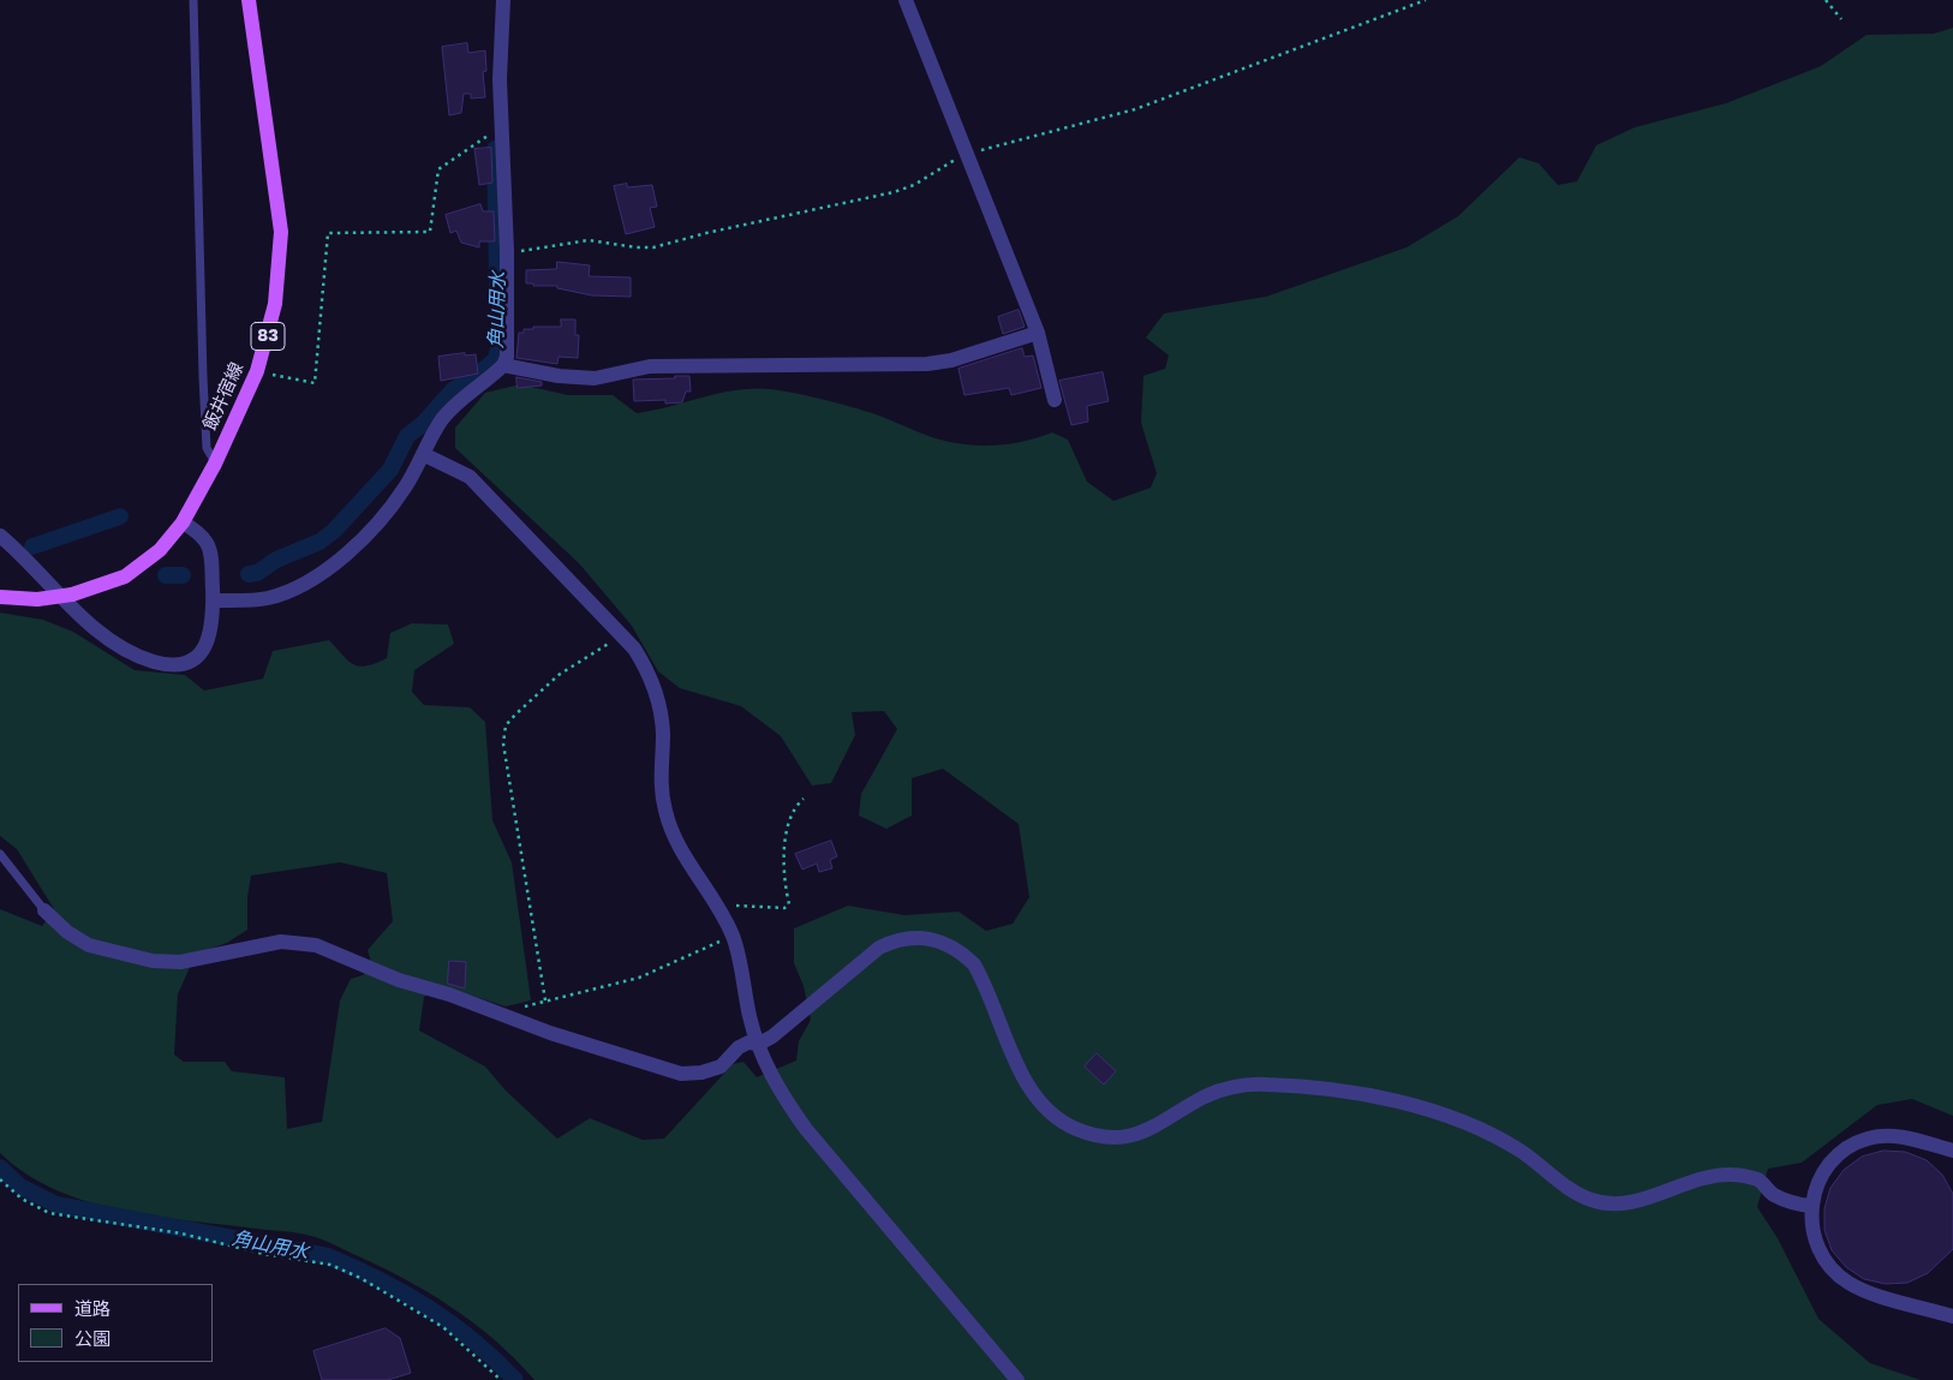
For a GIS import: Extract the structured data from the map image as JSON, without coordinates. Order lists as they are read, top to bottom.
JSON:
{
  "streets": {
    "main road": ["83", "飯井宿線"]
  },
  "water": ["角山用水"],
  "legend": ["道路", "公園"]
}
